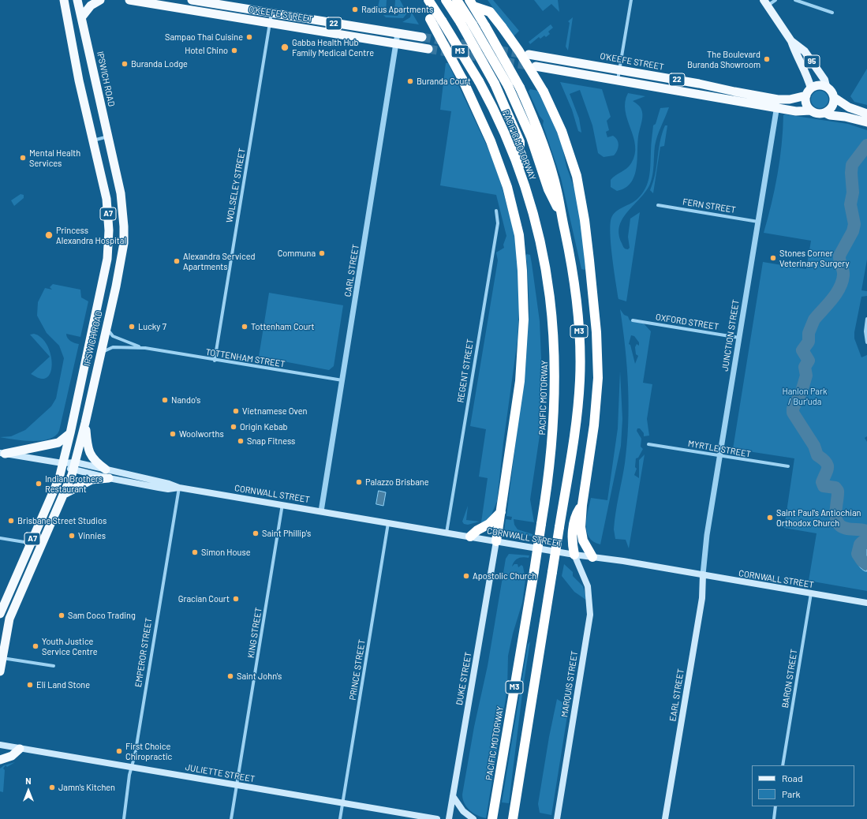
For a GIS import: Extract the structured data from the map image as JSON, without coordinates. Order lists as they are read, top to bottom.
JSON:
{
  "streets": {
    "highway": [
      "O'KEEFE STREET",
      "22",
      "M3",
      "95",
      "IPSWICH ROAD",
      "PACIFIC MOTORWAY",
      "A7"
    ],
    "main road": [
      "CORNWALL STREET",
      "DUKE STREET",
      "MARQUIS STREET",
      "EARL STREET",
      "JULIETTE STREET"
    ],
    "street": [
      "WOLSELEY STREET",
      "FERN STREET",
      "CARL STREET",
      "OXFORD STREET",
      "JUNCTION STREET",
      "TOTTENHAM STREET",
      "REGENT STREET",
      "MYRTLE STREET",
      "KING STREET",
      "EMPEROR STREET",
      "PRINCE STREET",
      "BARON STREET"
    ]
  },
  "crossings": [
    ["O'KEEFE STREET", "22"],
    ["O'KEEFE STREET", "95"],
    ["O'KEEFE STREET", "WOLSELEY STREET"],
    ["O'KEEFE STREET", "CARL STREET"],
    ["O'KEEFE STREET", "JUNCTION STREET"],
    ["22", "95"],
    ["IPSWICH ROAD", "TOTTENHAM STREET"],
    ["IPSWICH ROAD", "CORNWALL STREET"],
    ["WOLSELEY STREET", "TOTTENHAM STREET"],
    ["FERN STREET", "JUNCTION STREET"],
    ["CARL STREET", "TOTTENHAM STREET"],
    ["CARL STREET", "CORNWALL STREET"],
    ["OXFORD STREET", "JUNCTION STREET"],
    ["JUNCTION STREET", "MYRTLE STREET"],
    ["JUNCTION STREET", "CORNWALL STREET"],
    ["JUNCTION STREET", "EARL STREET"],
    ["REGENT STREET", "CORNWALL STREET"],
    ["CORNWALL STREET", "KING STREET"],
    ["CORNWALL STREET", "EMPEROR STREET"],
    ["CORNWALL STREET", "PRINCE STREET"],
    ["CORNWALL STREET", "DUKE STREET"],
    ["CORNWALL STREET", "BARON STREET"],
    ["CORNWALL STREET", "MARQUIS STREET"],
    ["CORNWALL STREET", "EARL STREET"],
    ["KING STREET", "JULIETTE STREET"],
    ["EMPEROR STREET", "JULIETTE STREET"],
    ["PRINCE STREET", "JULIETTE STREET"]
  ],
  "parks": ["Hanlon Park / Bur'uda"],
  "places": [
    "Radius Apartments",
    "Sampao Thai Cuisine",
    "Gabba Health Hub Family Medical Centre",
    "Hotel Chino",
    "The Boulevard Buranda Showroom",
    "Buranda Lodge",
    "Buranda Court",
    "Mental Health Services",
    "Princess Alexandra Hospital",
    "Communa",
    "Stones Corner Veterinary Surgery",
    "Alexandra Serviced Apartments",
    "Lucky 7",
    "Tottenham Court",
    "Nando's",
    "Vietnamese Oven",
    "Origin Kebab",
    "Woolworths",
    "Snap Fitness",
    "Palazzo Brisbane",
    "Indian Brothers Restaurant",
    "Saint Paul's Antiochian Orthodox Church",
    "Brisbane Street Studios",
    "Saint Phillip's",
    "Vinnies",
    "Simon House",
    "Apostolic Church",
    "Gracian Court",
    "Sam Coco Trading",
    "Youth Justice Service Centre",
    "Saint John's",
    "Eli Land Stone",
    "First Choice Chiropractic",
    "Jamn's Kitchen"
  ],
  "legend": ["Road", "Park"],
  "north": "top"
}
